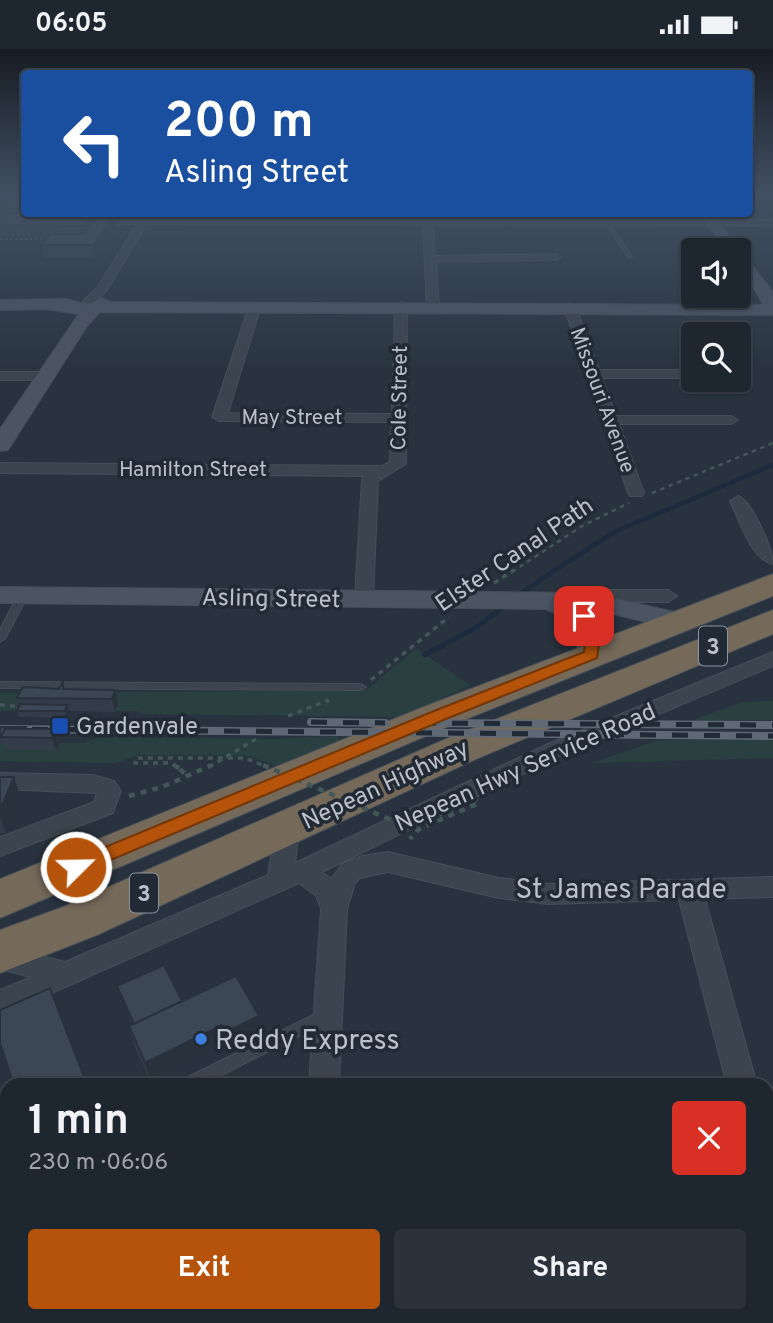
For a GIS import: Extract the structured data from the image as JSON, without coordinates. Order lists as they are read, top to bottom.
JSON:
{
  "streets": {
    "highway": ["3", "Nepean Highway"],
    "street": [
      "Cole Street",
      "Missouri Avenue",
      "May Street",
      "Hamilton Street",
      "Asling Street",
      "Nepean Hwy Service Road",
      "St James Parade"
    ],
    "path": ["Elster Canal Path"]
  },
  "crossings": [
    ["Cole Street", "May Street"],
    ["Cole Street", "Hamilton Street"],
    ["Cole Street", "Asling Street"],
    ["Missouri Avenue", "Elster Canal Path"],
    ["Elster Canal Path", "Asling Street"],
    ["Asling Street", "Nepean Highway"],
    ["Nepean Hwy Service Road", "Nepean Highway"]
  ],
  "places": {
    "transit": ["Gardenvale"],
    "other": ["Reddy Express"]
  },
  "page": {
    "status": "06:05",
    "turn": ["200 m", "Asling Street"],
    "heading": ["1 min", "230 m · 06:06"],
    "buttons": ["Exit", "Share"]
  }
}
